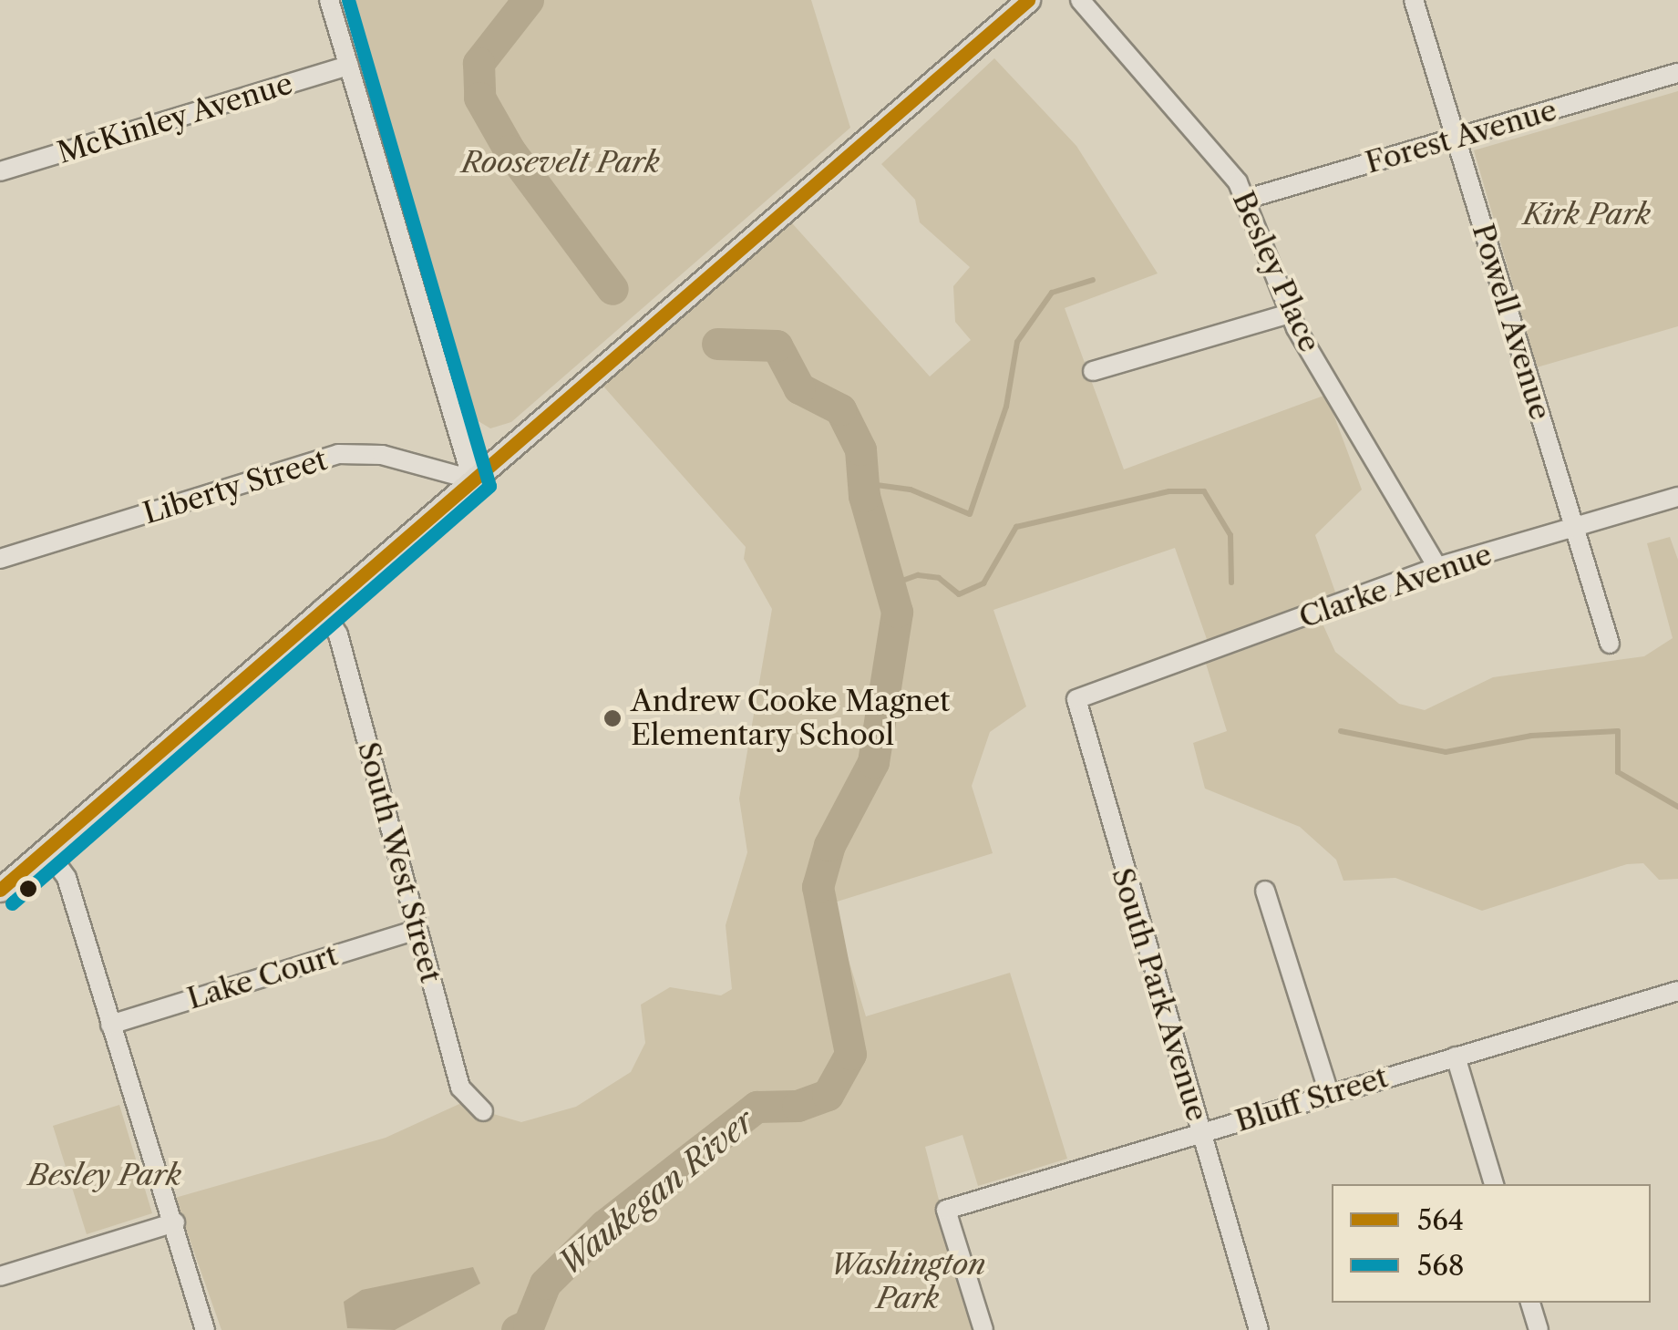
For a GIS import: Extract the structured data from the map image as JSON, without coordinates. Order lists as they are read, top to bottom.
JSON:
{
  "streets": {
    "street": [
      "McKinley Avenue",
      "Forest Avenue",
      "Besley Place",
      "Powell Avenue",
      "Liberty Street",
      "Clarke Avenue",
      "South West Street",
      "Lake Court",
      "South Park Avenue",
      "Bluff Street"
    ]
  },
  "crossings": [
    ["Forest Avenue", "Besley Place"],
    ["Forest Avenue", "Powell Avenue"],
    ["Besley Place", "Clarke Avenue"],
    ["Powell Avenue", "Clarke Avenue"],
    ["Clarke Avenue", "South Park Avenue"],
    ["South West Street", "Lake Court"],
    ["South Park Avenue", "Bluff Street"]
  ],
  "water": ["Waukegan River"],
  "parks": [
    "Roosevelt Park",
    "Kirk Park",
    "Besley Park",
    "Washington Park"
  ],
  "places": ["Andrew Cooke Magnet Elementary School"],
  "lines": ["transit line 564", "transit line 568"],
  "legend": ["564", "568"]
}
